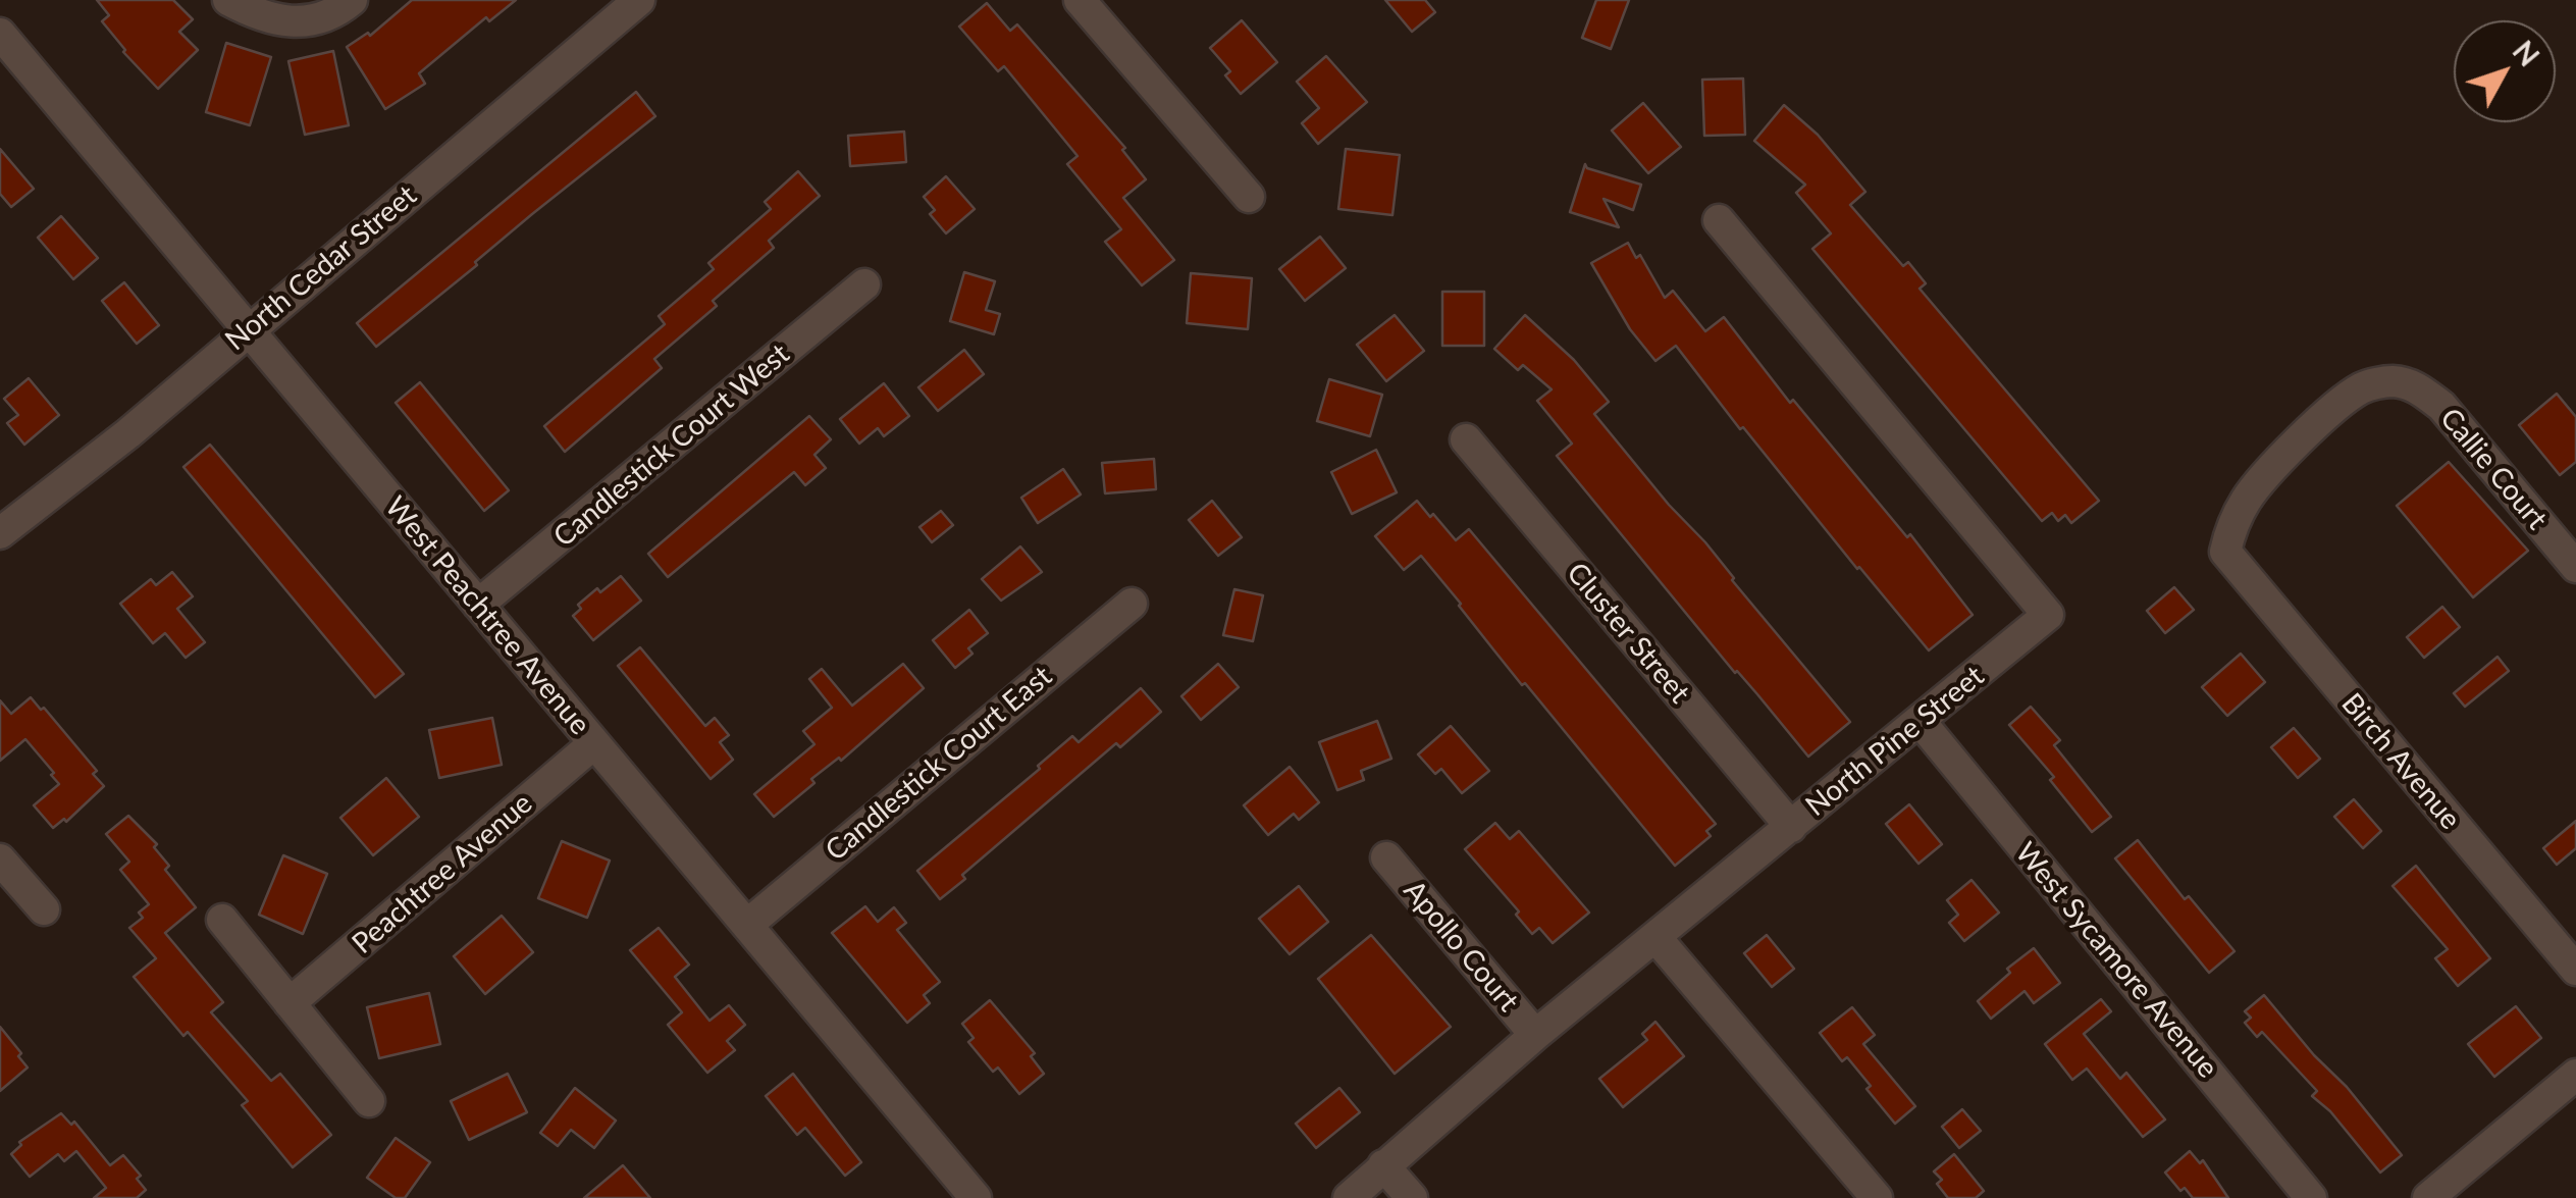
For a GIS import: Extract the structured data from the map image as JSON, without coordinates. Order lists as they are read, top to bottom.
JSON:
{
  "streets": {
    "street": [
      "North Cedar Street",
      "Candlestick Court West",
      "Callie Court",
      "West Peachtree Avenue",
      "Cluster Street",
      "North Pine Street",
      "Birch Avenue",
      "Candlestick Court East",
      "Peachtree Avenue",
      "Apollo Court",
      "West Sycamore Avenue"
    ]
  },
  "crossings": [
    ["North Cedar Street", "West Peachtree Avenue"],
    ["Candlestick Court West", "West Peachtree Avenue"],
    ["Callie Court", "Birch Avenue"],
    ["West Peachtree Avenue", "Candlestick Court East"],
    ["West Peachtree Avenue", "Peachtree Avenue"],
    ["Cluster Street", "North Pine Street"],
    ["North Pine Street", "Apollo Court"],
    ["North Pine Street", "West Sycamore Avenue"]
  ],
  "north": "top right"
}
